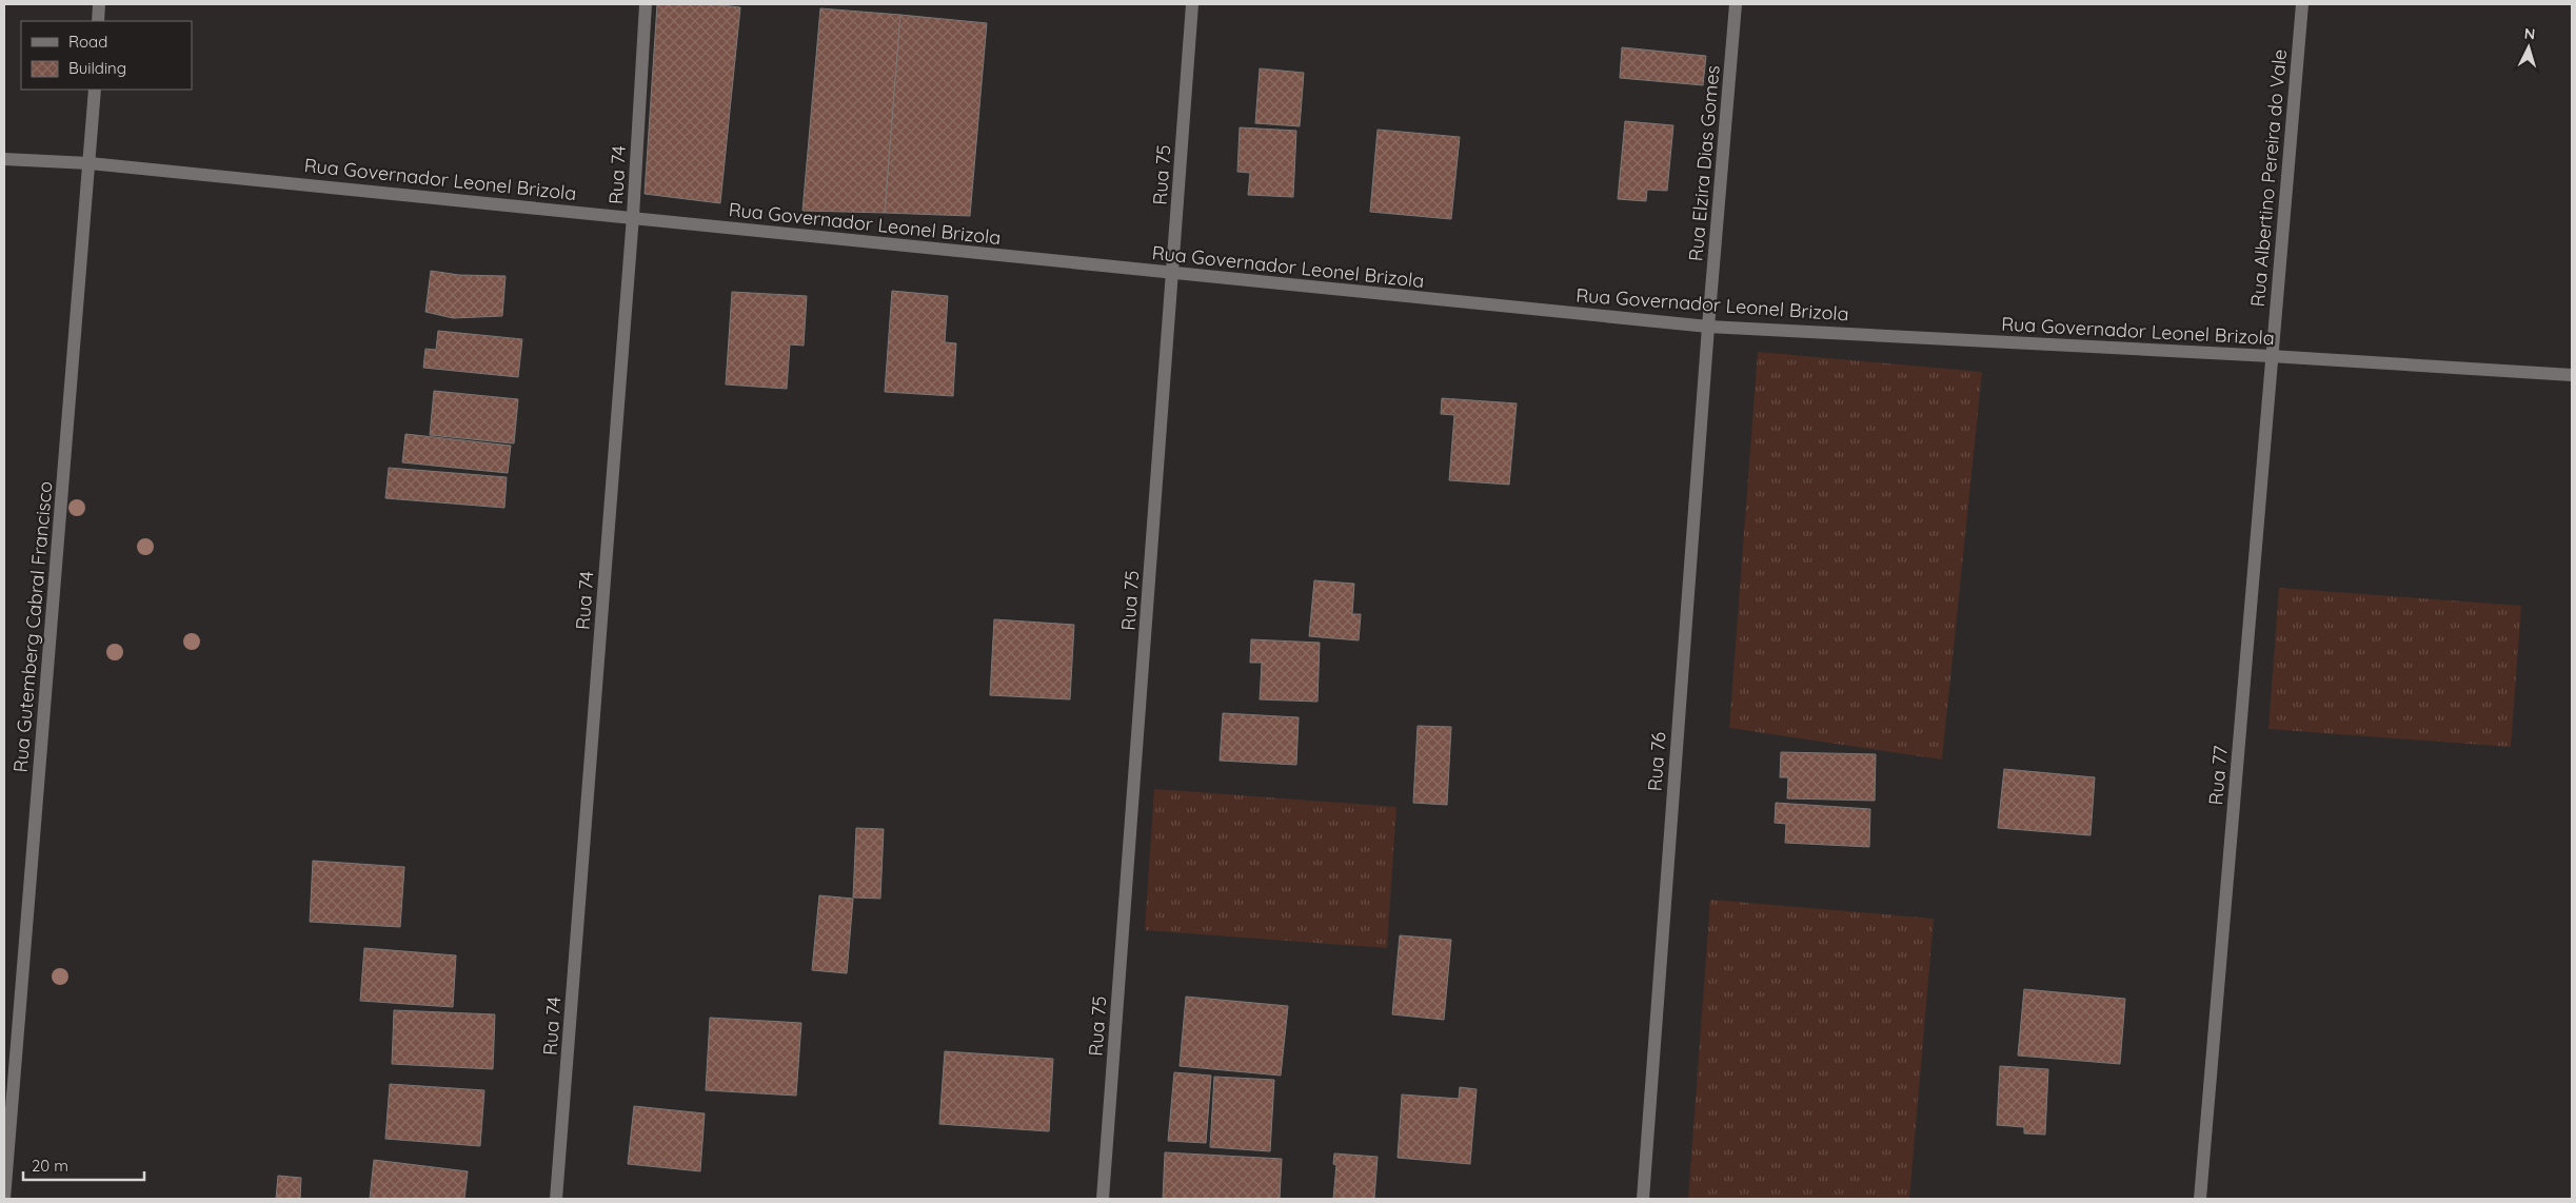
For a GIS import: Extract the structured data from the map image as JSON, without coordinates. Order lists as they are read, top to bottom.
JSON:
{
  "streets": {
    "street": [
      "Rua Elzira Dias Gomes",
      "Rua 74",
      "Rua 75",
      "Rua Albertino Pereira do Vale",
      "Rua Governador Leonel Brizola",
      "Rua Gutemberg Cabral Francisco",
      "Rua 76",
      "Rua 77"
    ]
  },
  "crossings": [
    ["Rua Elzira Dias Gomes", "Rua Governador Leonel Brizola"],
    ["Rua Elzira Dias Gomes", "Rua 76"],
    ["Rua 74", "Rua Governador Leonel Brizola"],
    ["Rua 75", "Rua Governador Leonel Brizola"],
    ["Rua Albertino Pereira do Vale", "Rua Governador Leonel Brizola"],
    ["Rua Albertino Pereira do Vale", "Rua 77"],
    ["Rua Governador Leonel Brizola", "Rua Gutemberg Cabral Francisco"],
    ["Rua Governador Leonel Brizola", "Rua 76"],
    ["Rua Governador Leonel Brizola", "Rua 77"]
  ],
  "legend": ["Road", "Building"],
  "scale_bar": "20 m",
  "north": "top"
}
